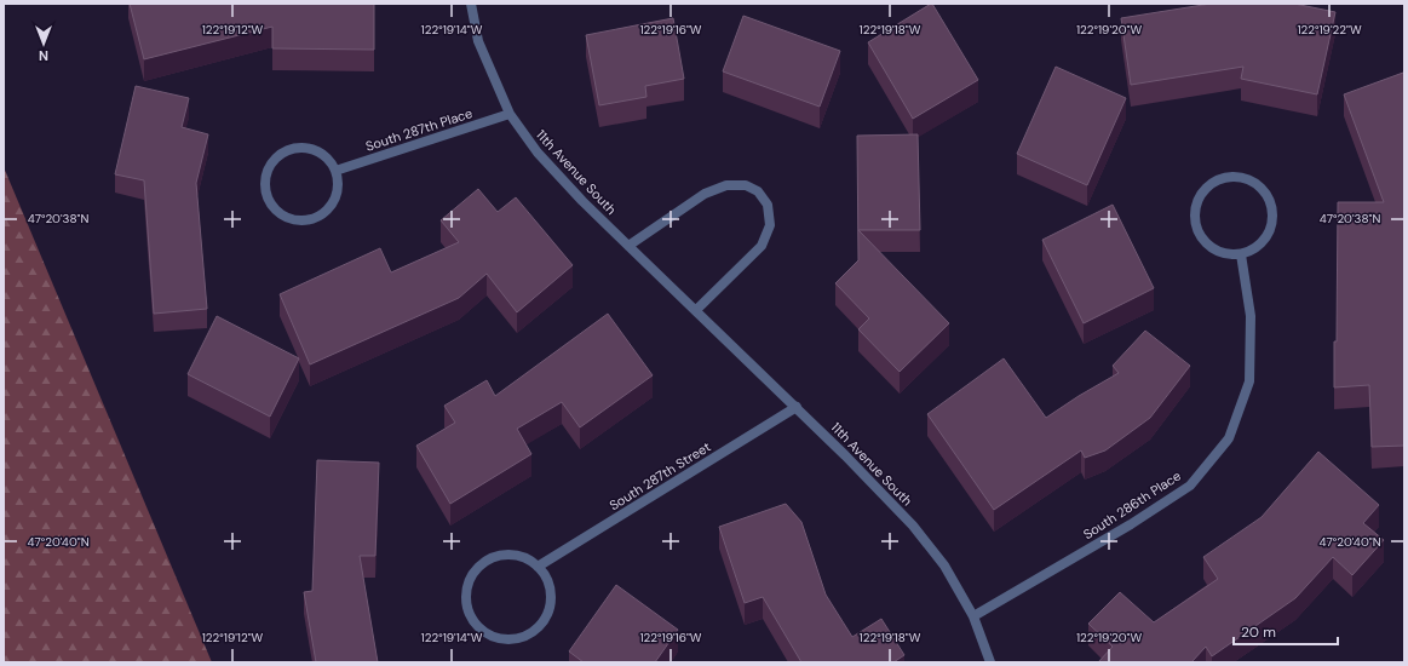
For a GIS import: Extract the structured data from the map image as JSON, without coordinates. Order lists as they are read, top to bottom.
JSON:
{
  "streets": {
    "street": [
      "South 287th Place",
      "11th Avenue South",
      "South 287th Street",
      "South 286th Place"
    ]
  },
  "crossings": [
    ["South 287th Place", "11th Avenue South"],
    ["11th Avenue South", "South 287th Street"],
    ["11th Avenue South", "South 286th Place"]
  ],
  "scale_bar": "20 m",
  "north": "bottom",
  "coordinates": [
    "122°19'12\"W",
    "122°19'14\"W",
    "122°19'16\"W",
    "122°19'18\"W",
    "122°19'20\"W",
    "122°19'22\"W",
    "47°20'38\"N",
    "47°20'40\"N"
  ]
}
